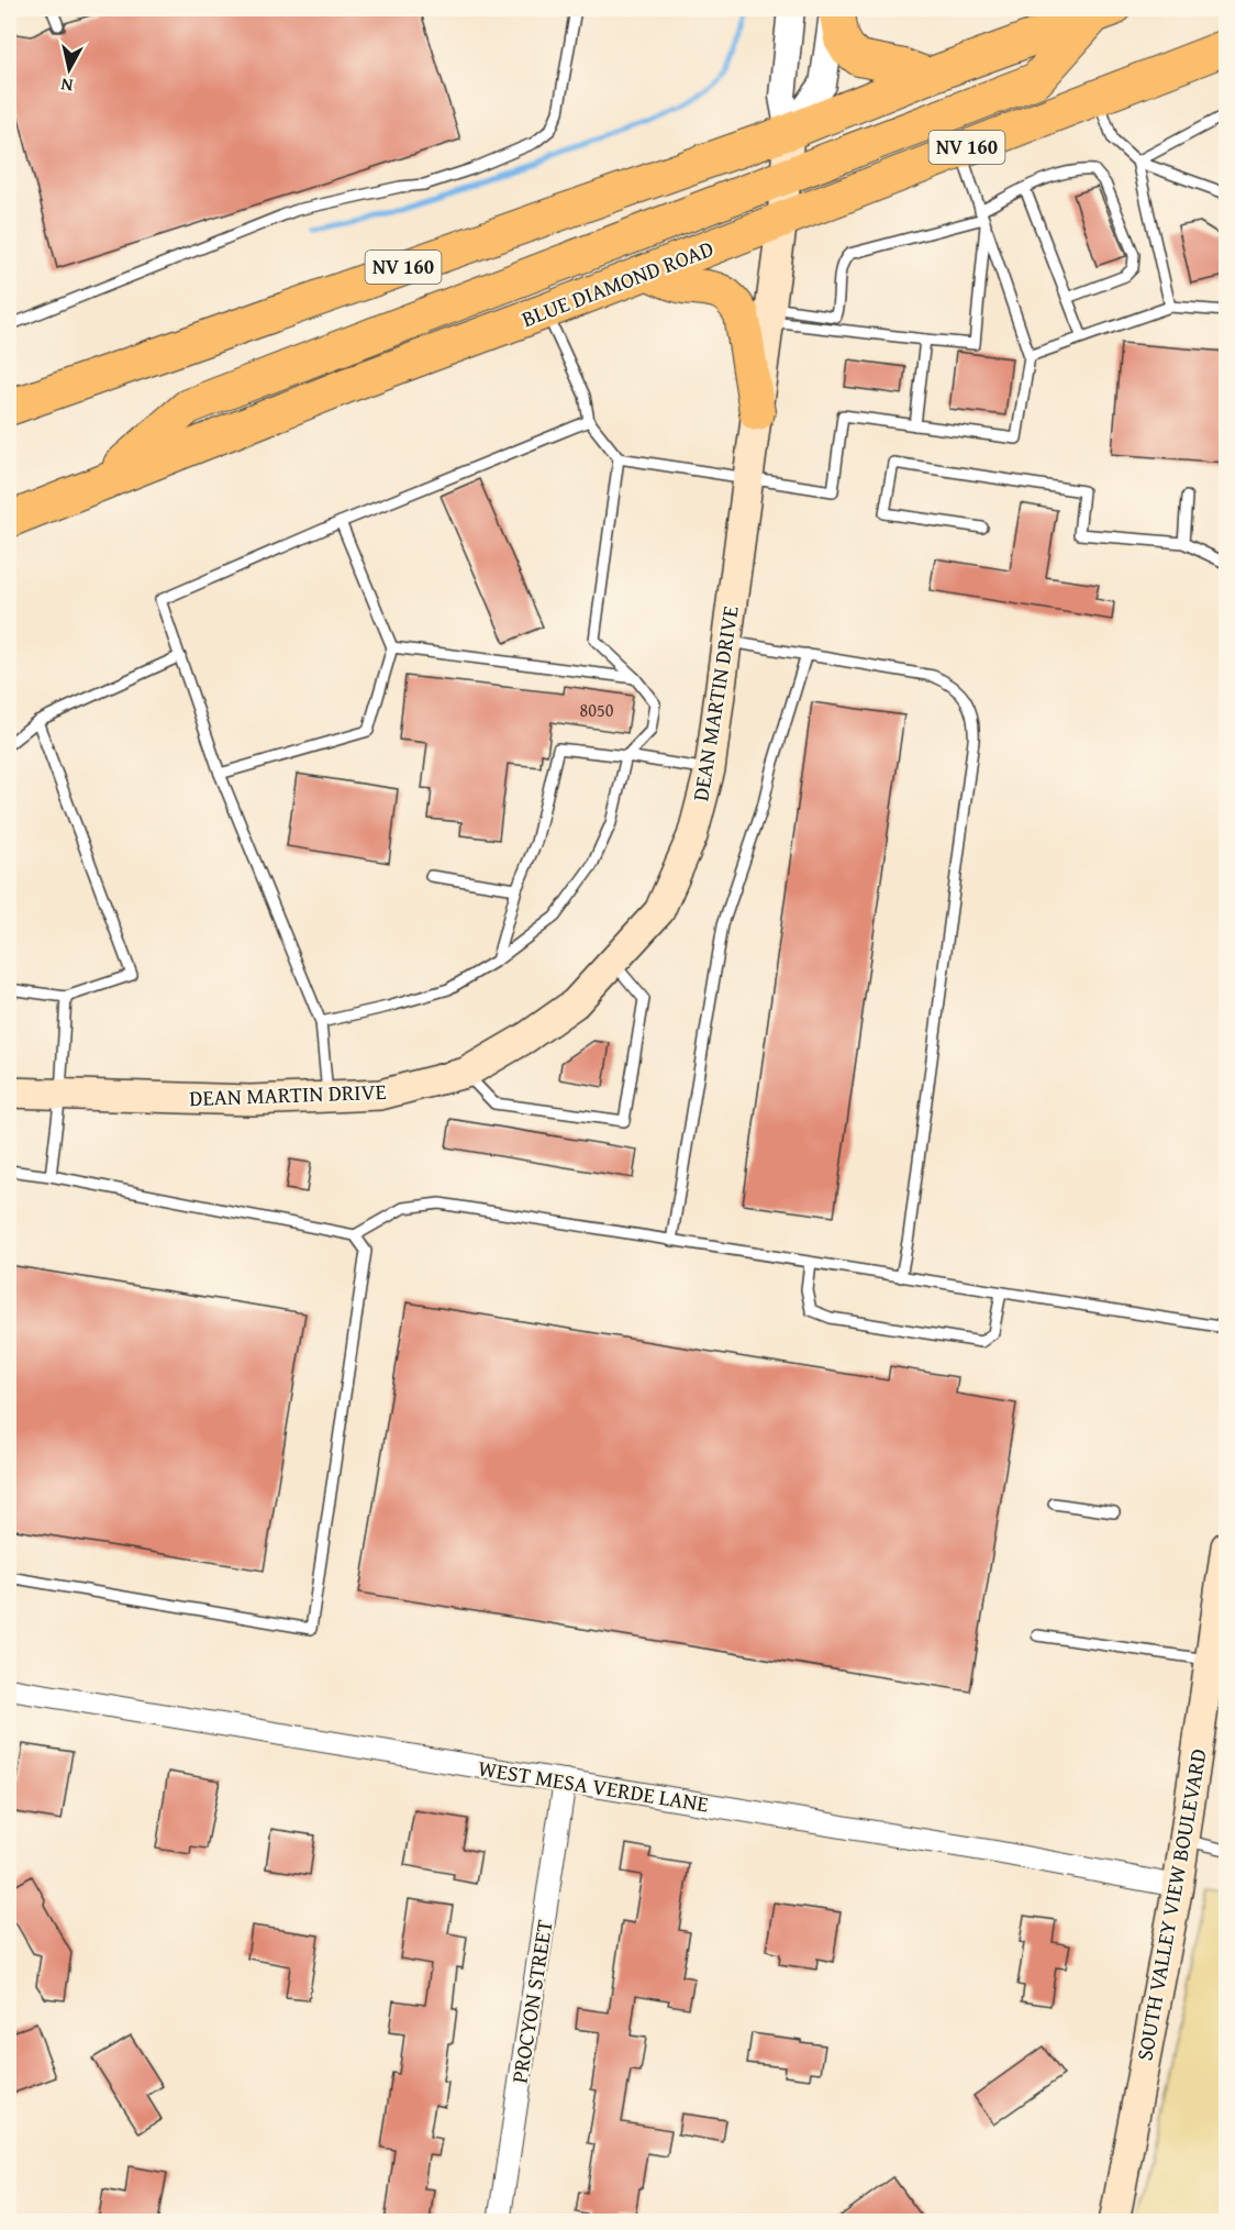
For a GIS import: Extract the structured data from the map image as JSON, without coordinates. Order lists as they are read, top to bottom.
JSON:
{
  "streets": {
    "highway": ["NV 160", "BLUE DIAMOND ROAD"],
    "main road": ["DEAN MARTIN DRIVE", "SOUTH VALLEY VIEW BOULEVARD"],
    "street": ["WEST MESA VERDE LANE", "PROCYON STREET"]
  },
  "crossings": [
    ["NV 160", "DEAN MARTIN DRIVE"],
    ["BLUE DIAMOND ROAD", "DEAN MARTIN DRIVE"],
    ["WEST MESA VERDE LANE", "SOUTH VALLEY VIEW BOULEVARD"],
    ["WEST MESA VERDE LANE", "PROCYON STREET"]
  ],
  "house_numbers": ["8050"],
  "north": "bottom"
}
